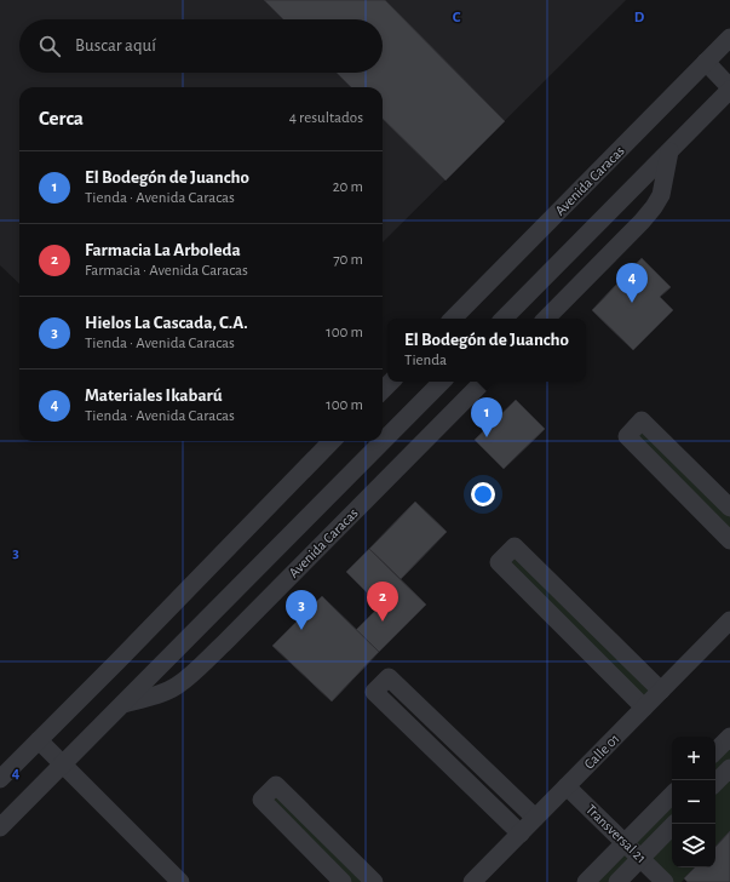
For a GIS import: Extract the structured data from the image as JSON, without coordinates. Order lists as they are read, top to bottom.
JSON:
{
  "streets": {
    "street": ["Avenida Caracas", "Calle 01", "Transversal 21"]
  },
  "crossings": [
    ["Calle 01", "Transversal 21"]
  ],
  "page": {
    "search": "Buscar aquí",
    "heading": ["Cerca", "4 resultados"],
    "list": [
      {
        "mark": "1",
        "name": "El Bodegón de Juancho",
        "note": "Tienda · Avenida Caracas",
        "value": "20 m"
      },
      {
        "mark": "2",
        "name": "Farmacia La Arboleda",
        "note": "Farmacia · Avenida Caracas",
        "value": "70 m"
      },
      {
        "mark": "3",
        "name": "Hielos La Cascada, C.A.",
        "note": "Tienda · Avenida Caracas",
        "value": "100 m"
      },
      {
        "mark": "4",
        "name": "Materiales Ikabarú",
        "note": "Tienda · Avenida Caracas",
        "value": "100 m"
      }
    ],
    "pins": [
      "4",
      "1",
      "2",
      "3"
    ],
    "popup": ["El Bodegón de Juancho", "Tienda"],
    "map_buttons": ["+", "−"]
  },
  "grid": {
    "columns": ["C", "D"],
    "rows": ["3", "4"]
  }
}
